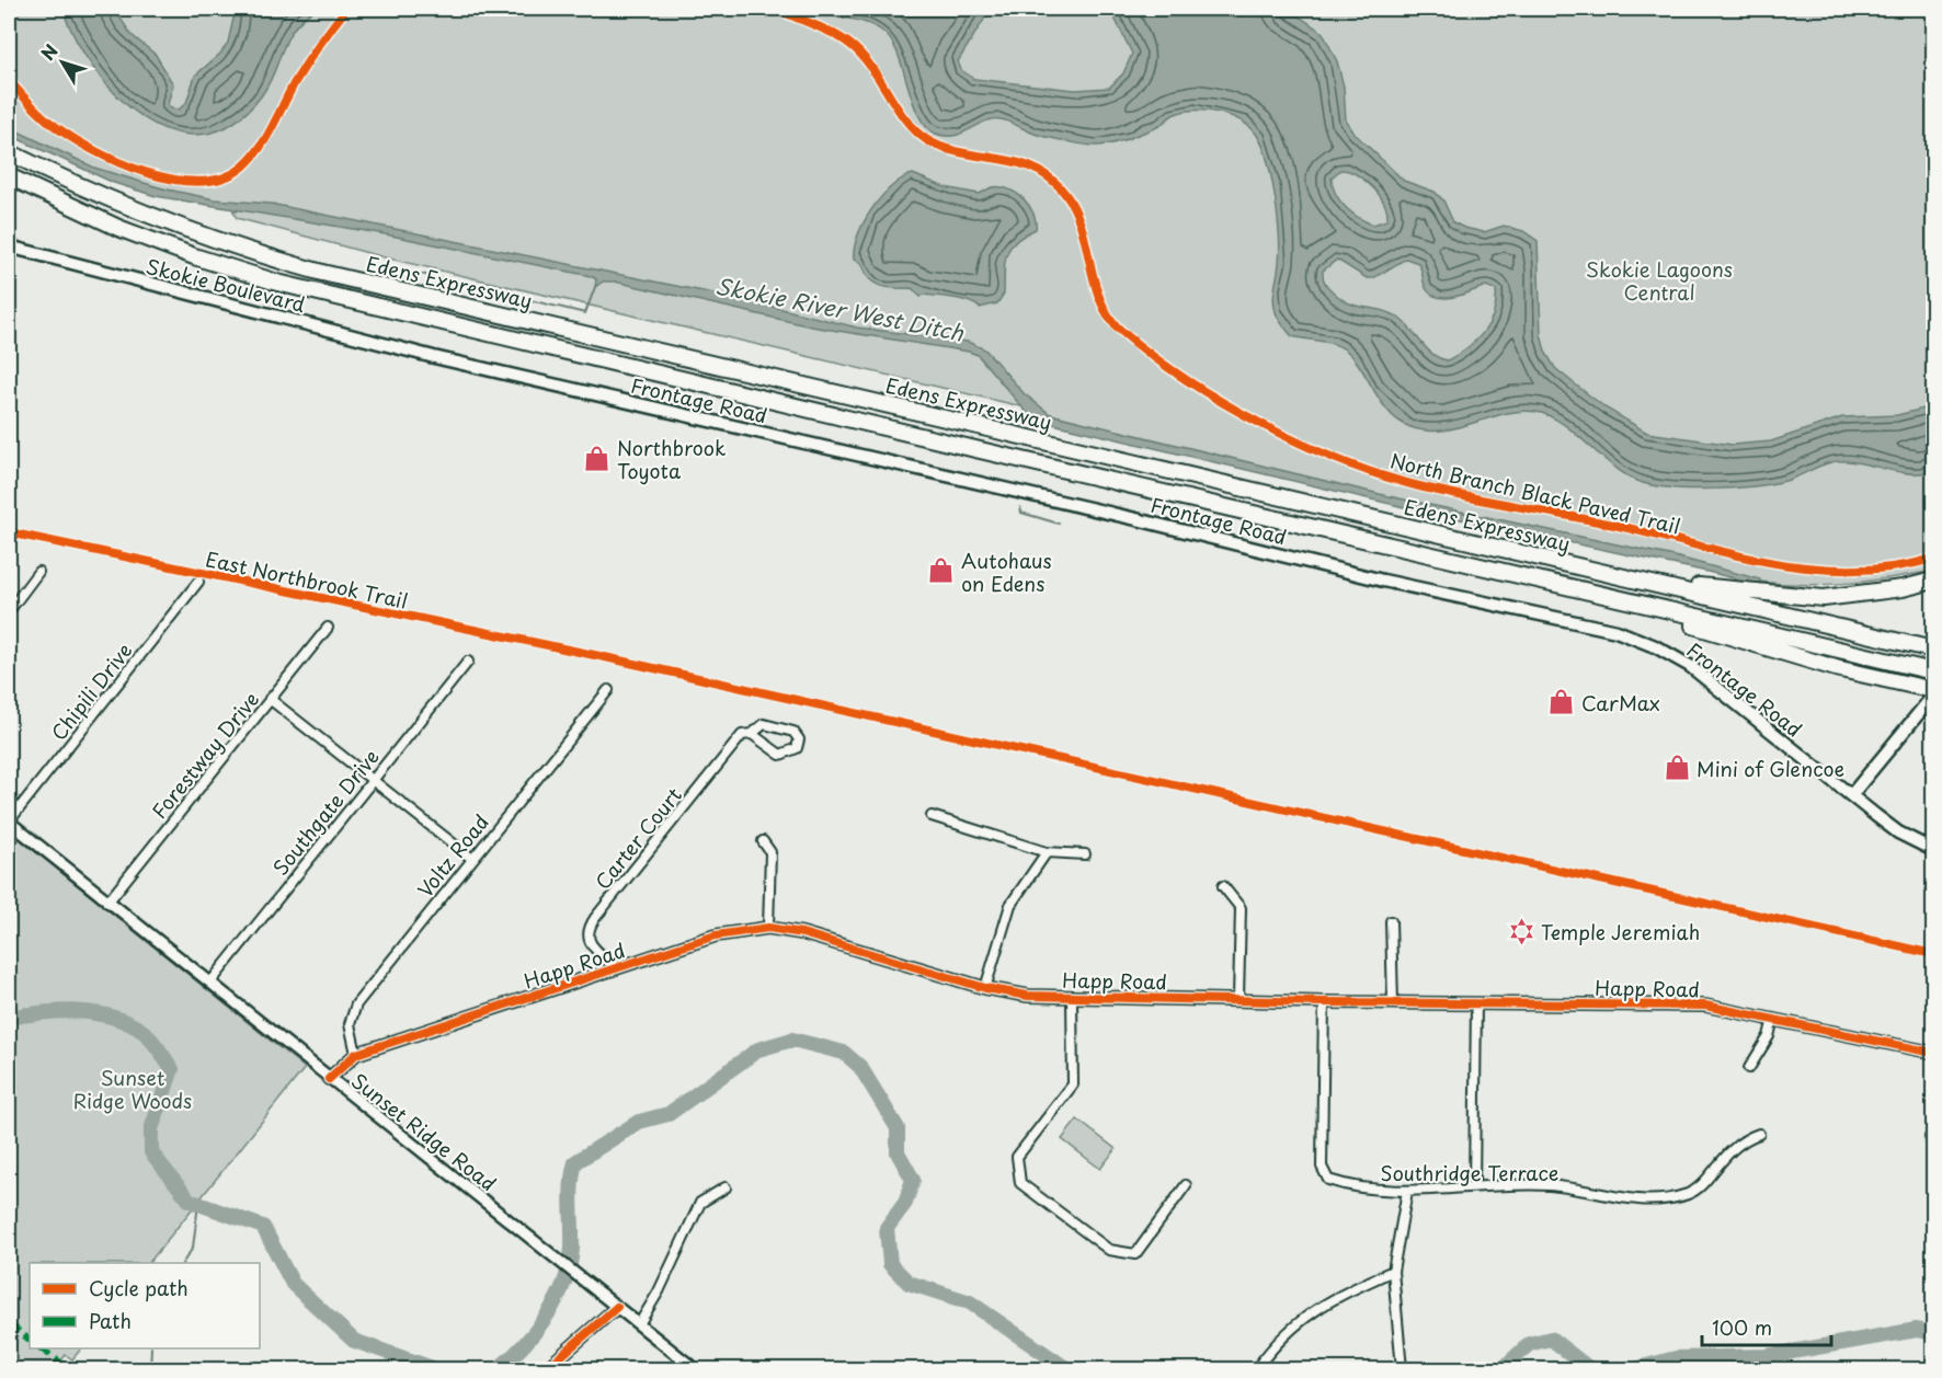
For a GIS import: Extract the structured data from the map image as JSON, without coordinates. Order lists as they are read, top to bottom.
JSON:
{
  "streets": {
    "highway": ["Edens Expressway"],
    "main road": ["Skokie Boulevard", "Frontage Road"],
    "street": [
      "Chipili Drive",
      "Forestway Drive",
      "Southgate Drive",
      "Carter Court",
      "Voltz Road",
      "Happ Road",
      "Sunset Ridge Road",
      "Southridge Terrace"
    ],
    "cycle path": ["North Branch Black Paved Trail", "East Northbrook Trail"]
  },
  "crossings": [
    ["Skokie Boulevard", "Frontage Road"],
    ["Chipili Drive", "Sunset Ridge Road"],
    ["Forestway Drive", "Sunset Ridge Road"],
    ["Southgate Drive", "Sunset Ridge Road"],
    ["Carter Court", "Happ Road"],
    ["Voltz Road", "Happ Road"],
    ["Happ Road", "Sunset Ridge Road"],
    ["Happ Road", "Southridge Terrace"]
  ],
  "water": ["Skokie River West Ditch"],
  "parks": ["Skokie Lagoons Central", "Sunset Ridge Woods"],
  "places": {
    "shop": [
      "Northbrook Toyota",
      "Autohaus on Edens",
      "CarMax",
      "Mini of Glencoe"
    ],
    "synagogue": ["Temple Jeremiah"]
  },
  "legend": ["Cycle path", "Path"],
  "scale_bar": "100 m",
  "north": "top left"
}
